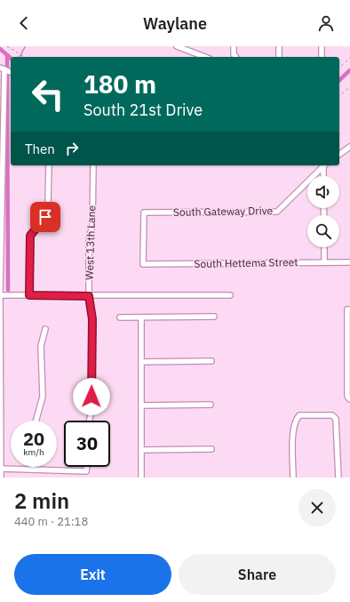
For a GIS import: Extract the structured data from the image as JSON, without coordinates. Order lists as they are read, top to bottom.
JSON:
{
  "streets": {
    "street": ["South Gateway Drive", "West 13th Lane", "South Hettema Street"]
  },
  "crossings": [
    ["South Gateway Drive", "South Hettema Street"]
  ],
  "page": {
    "header": "Waylane",
    "turn": ["180 m", "South 21st Drive"],
    "then": "Then",
    "speed": "20 km/h",
    "limit": "30",
    "heading": ["2 min", "440 m · 21:18"],
    "buttons": ["Exit", "Share"]
  }
}
